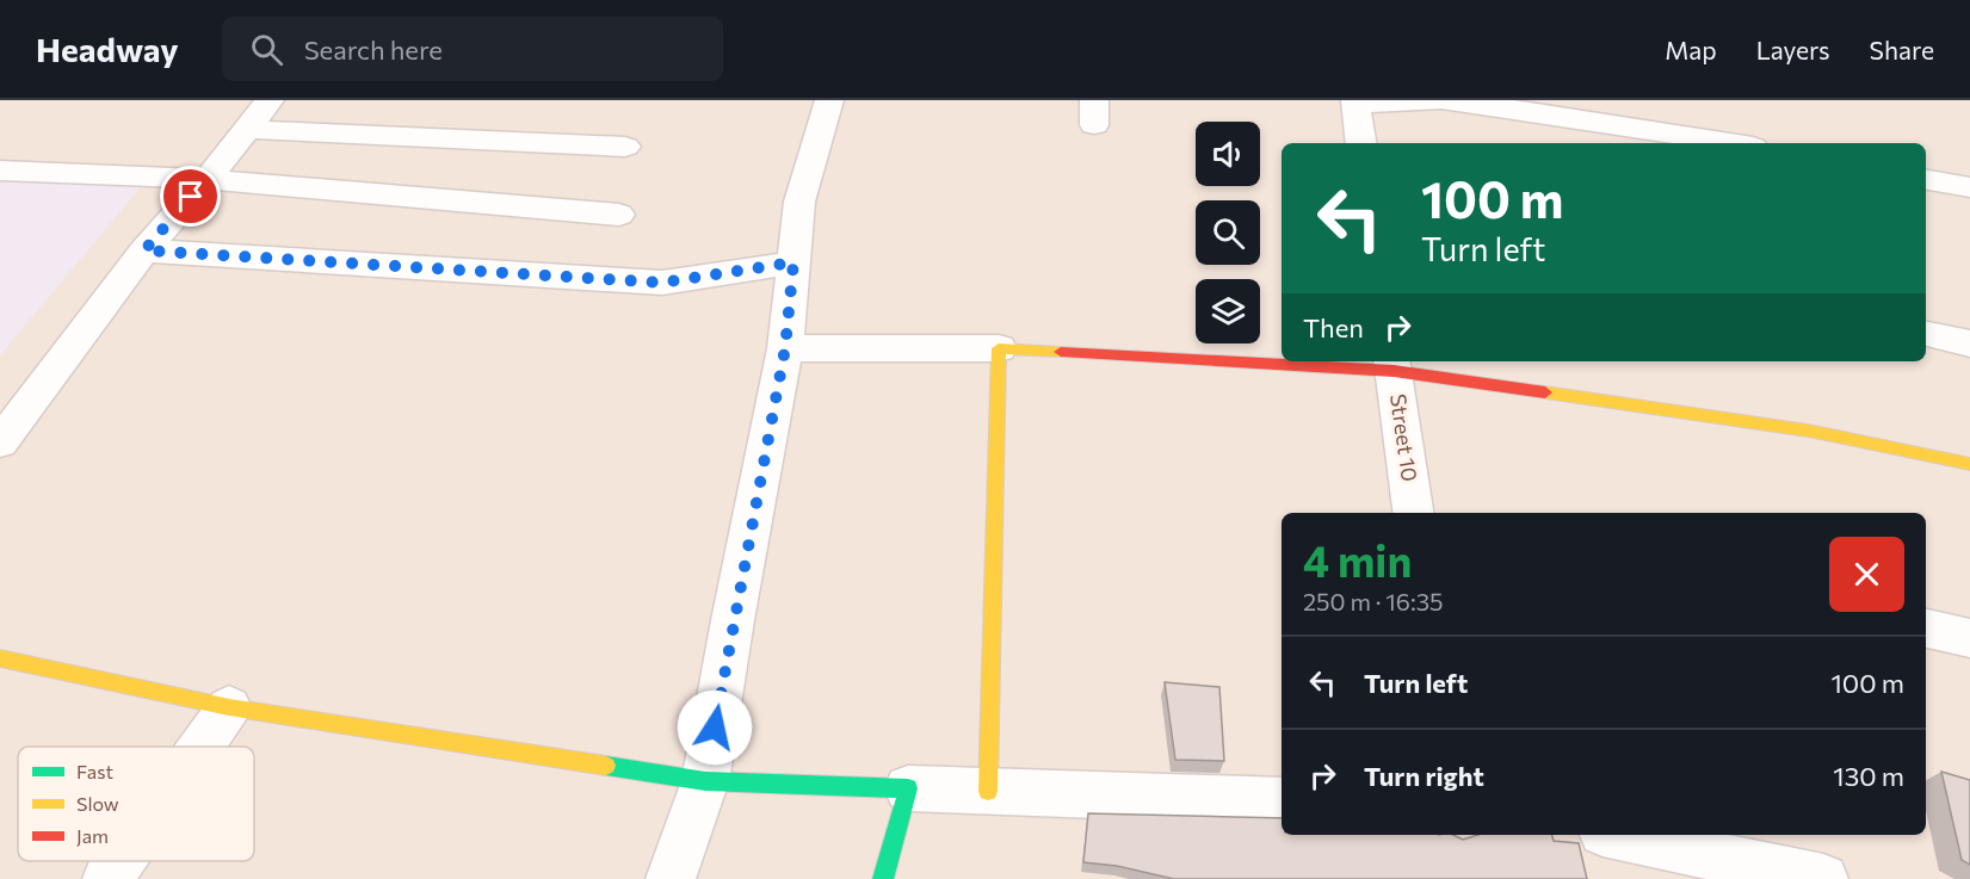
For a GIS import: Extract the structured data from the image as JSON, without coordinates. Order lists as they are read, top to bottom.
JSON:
{
  "streets": {
    "street": ["Street 10"]
  },
  "legend": ["Fast", "Slow", "Jam"],
  "page": {
    "header": "Headway",
    "search": "Search here",
    "nav": ["Map", "Layers", "Share"],
    "turn": ["100 m", "Turn left"],
    "then": "Then",
    "heading": ["4 min", "250 m · 16:35"],
    "list": [
      {
        "name": "Turn left",
        "value": "100 m"
      },
      {
        "name": "Turn right",
        "value": "130 m"
      }
    ]
  }
}
